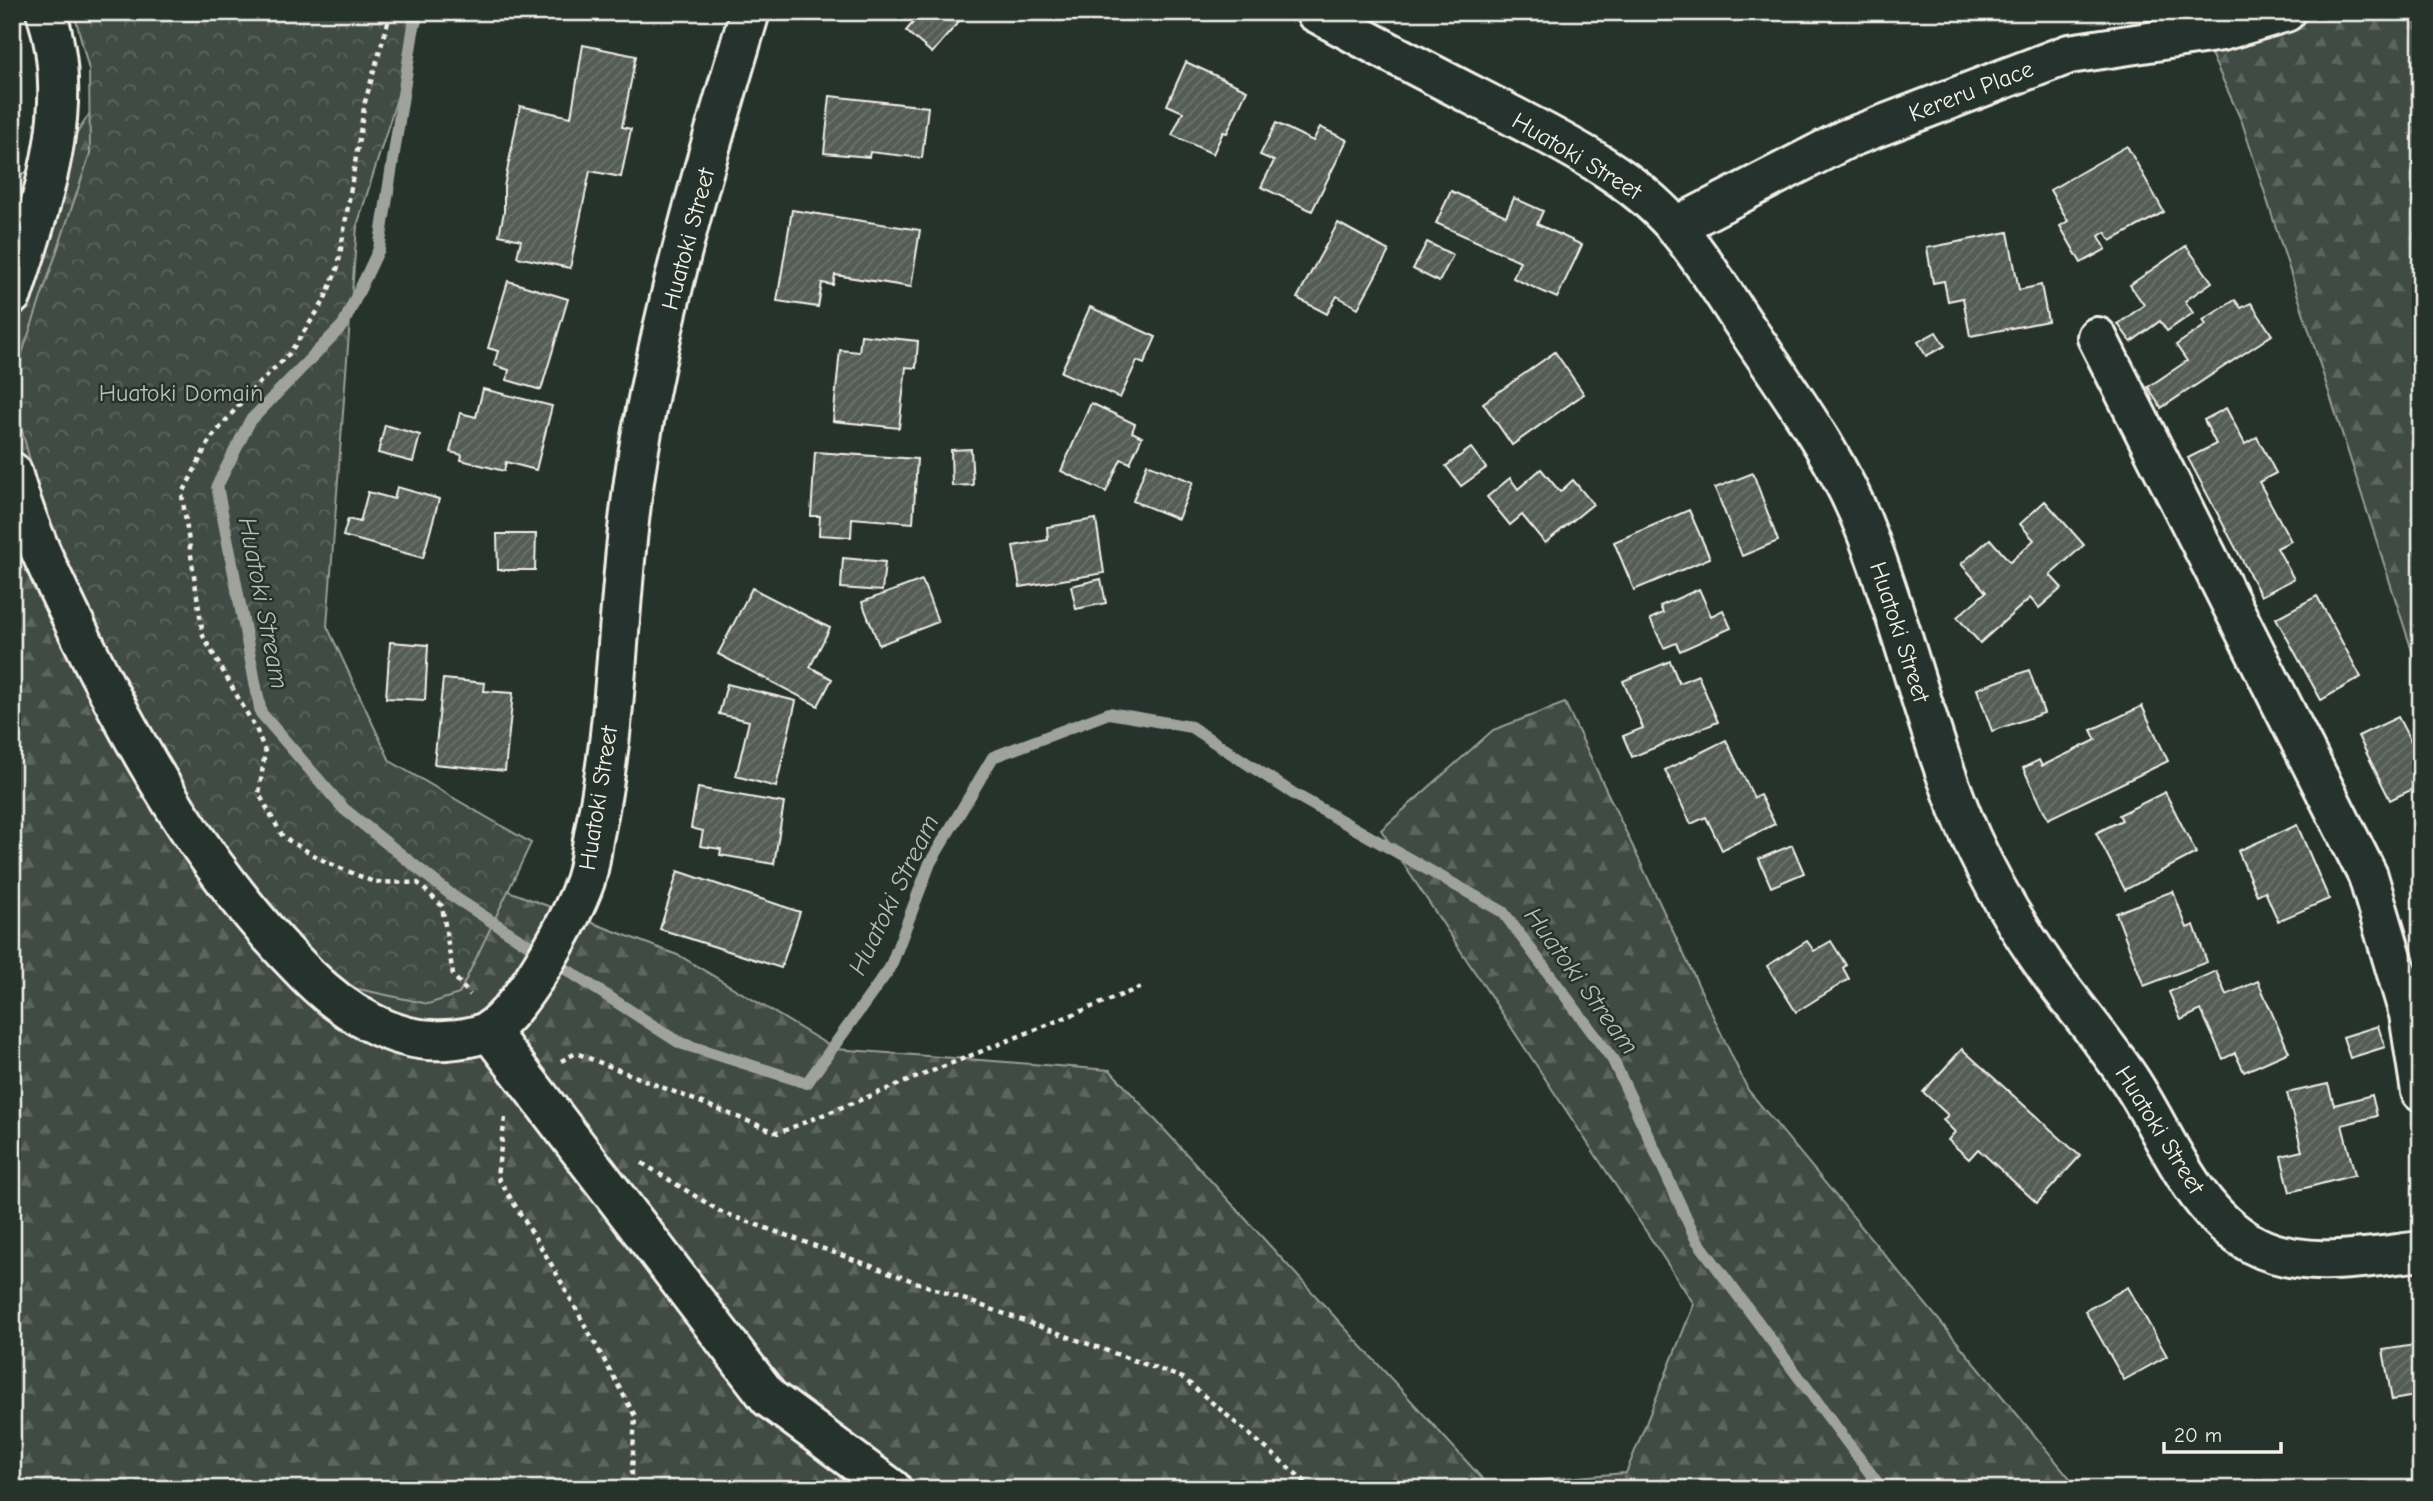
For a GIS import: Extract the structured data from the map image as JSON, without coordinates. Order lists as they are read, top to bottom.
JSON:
{
  "streets": {
    "street": ["Kereru Place", "Huatoki Street"]
  },
  "crossings": [
    ["Kereru Place", "Huatoki Street"]
  ],
  "water": ["Huatoki Stream"],
  "parks": ["Huatoki Domain"],
  "scale_bar": "20 m"
}
